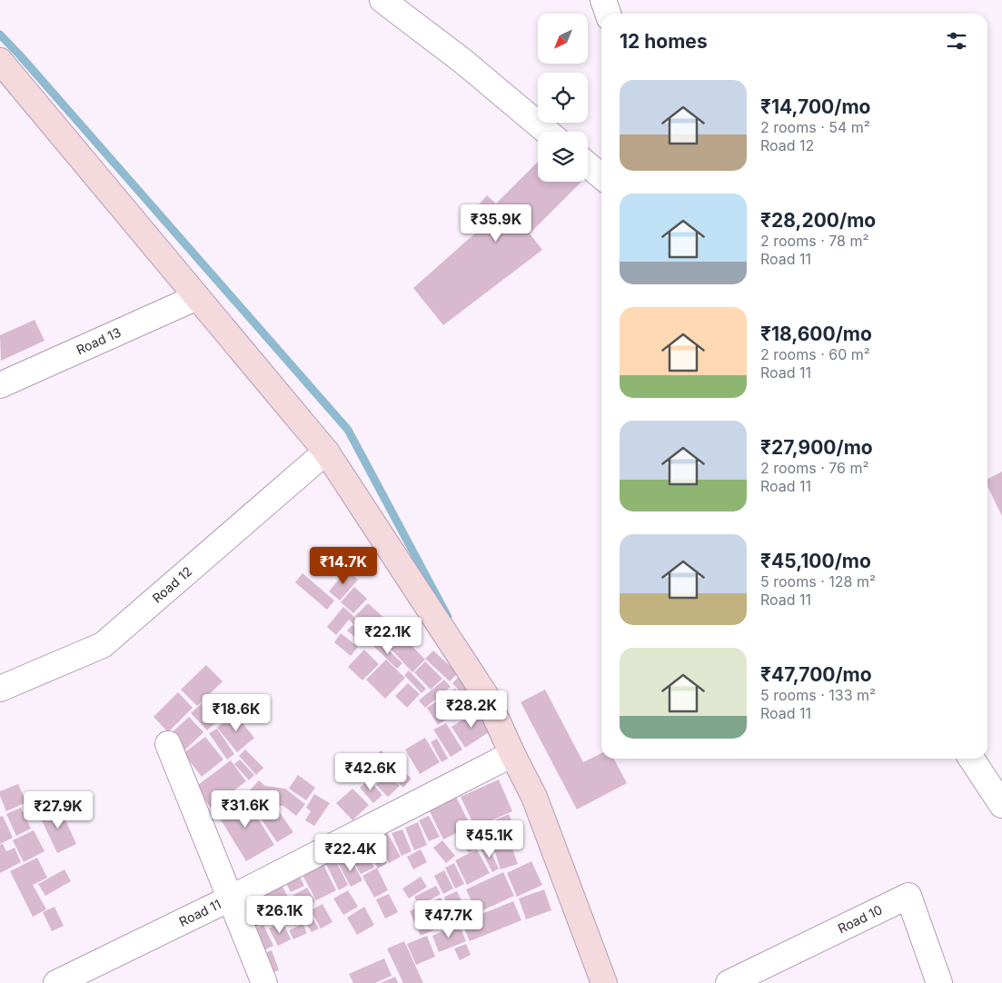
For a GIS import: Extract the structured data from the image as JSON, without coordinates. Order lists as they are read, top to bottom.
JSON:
{
  "streets": {
    "street": [
      "Road 13",
      "Road 12",
      "Road 11",
      "Road 10"
    ]
  },
  "north": "bottom left",
  "page": {
    "heading": "12 homes",
    "list": [
      {
        "name": "₹14,700/mo",
        "note": "2 rooms · 54 m² · Road 12"
      },
      {
        "name": "₹28,200/mo",
        "note": "2 rooms · 78 m² · Road 11"
      },
      {
        "name": "₹18,600/mo",
        "note": "2 rooms · 60 m² · Road 11"
      },
      {
        "name": "₹27,900/mo",
        "note": "2 rooms · 76 m² · Road 11"
      },
      {
        "name": "₹45,100/mo",
        "note": "5 rooms · 128 m² · Road 11"
      },
      {
        "name": "₹47,700/mo",
        "note": "5 rooms · 133 m² · Road 11"
      }
    ],
    "price": [
      "₹35.9K",
      "₹14.7K",
      "₹22.1K",
      "₹28.2K",
      "₹18.6K",
      "₹42.6K",
      "₹31.6K",
      "₹27.9K",
      "₹45.1K",
      "₹22.4K",
      "₹26.1K",
      "₹47.7K"
    ]
  }
}
